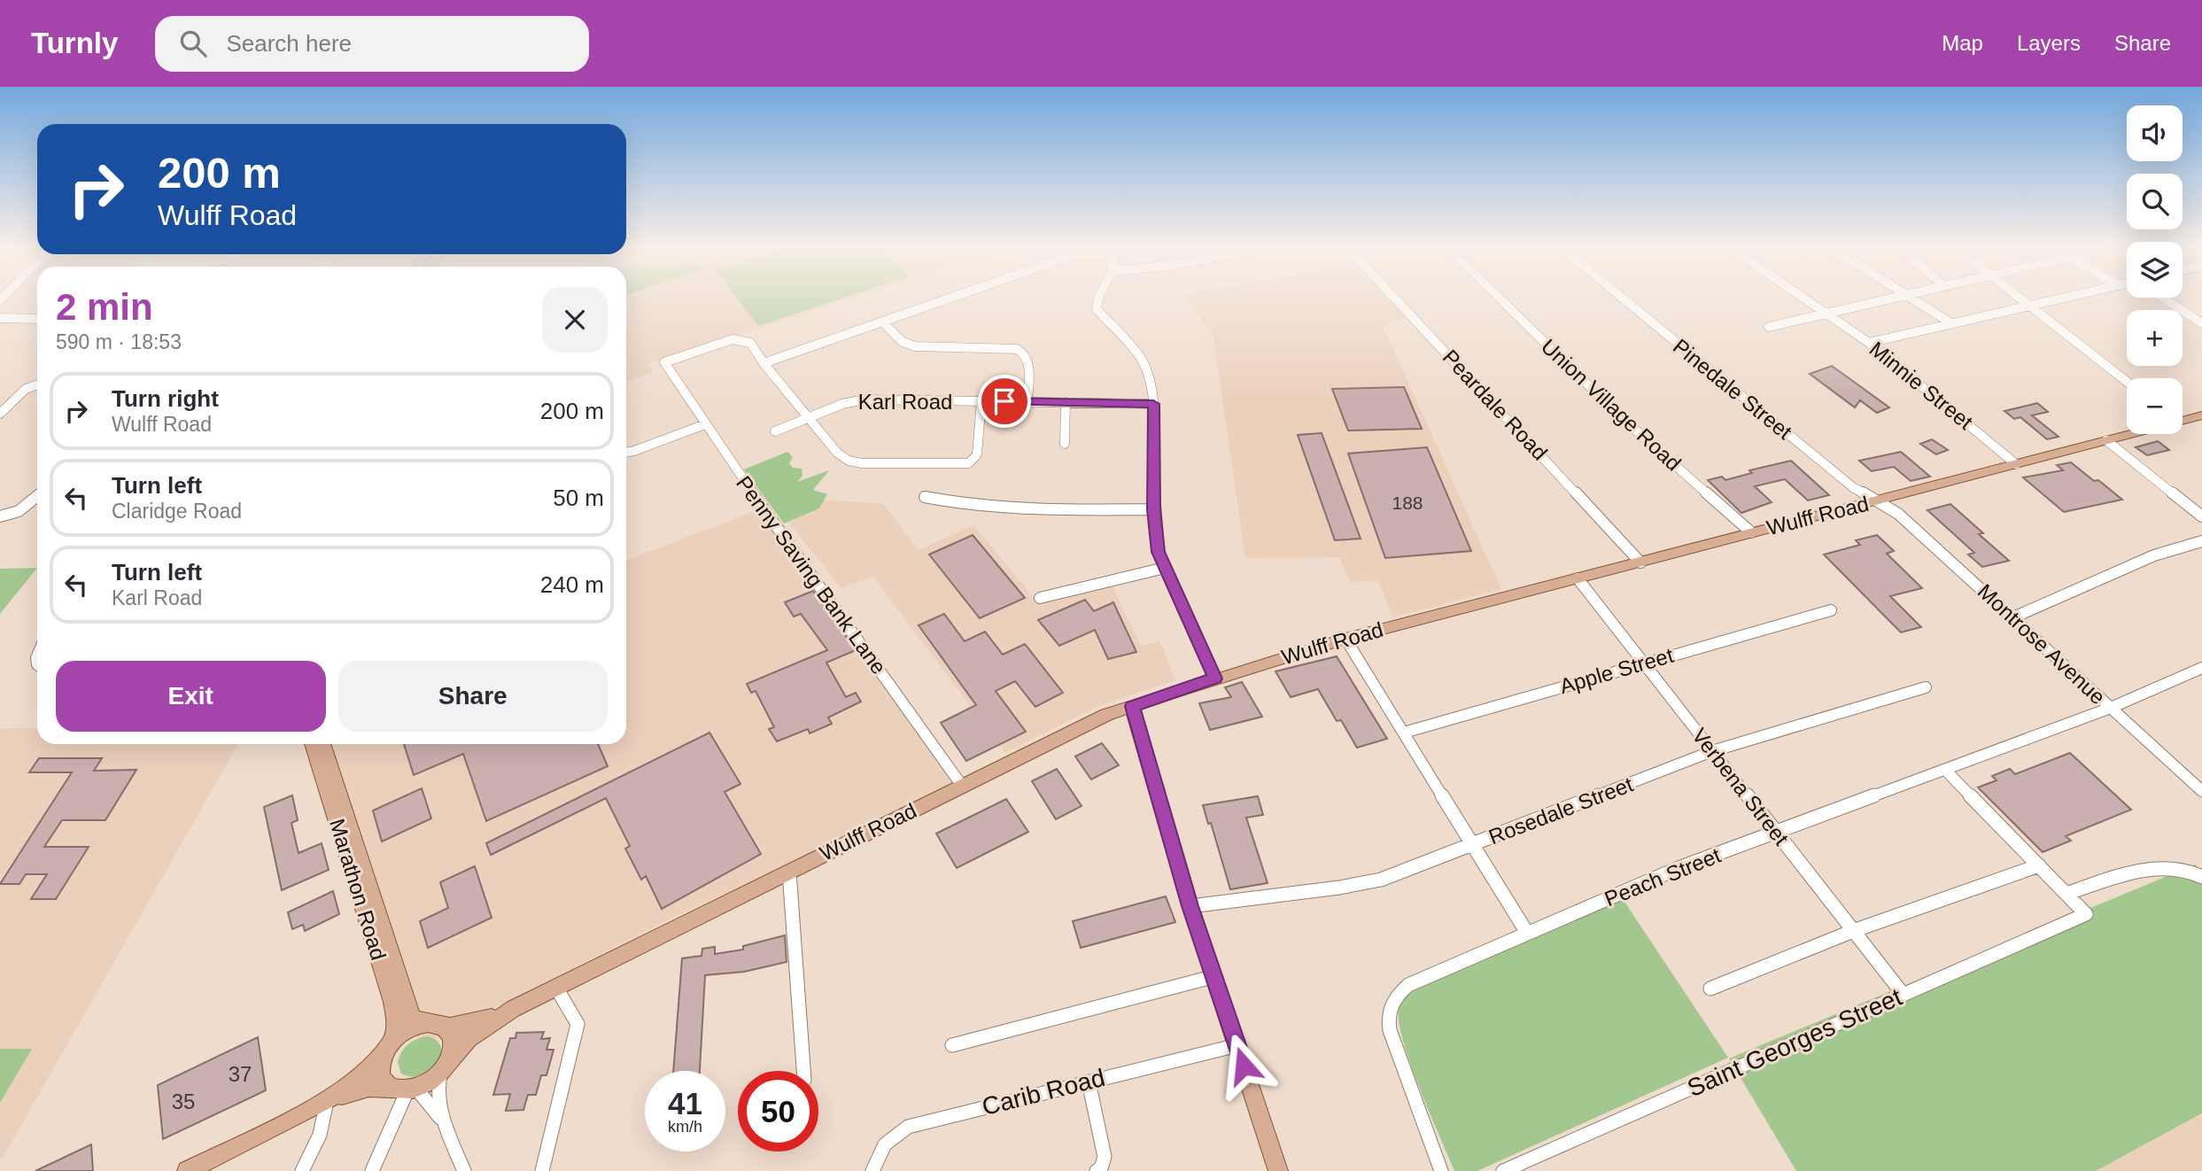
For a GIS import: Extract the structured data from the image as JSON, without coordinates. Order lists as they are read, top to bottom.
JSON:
{
  "streets": {
    "main road": ["Wulff Road", "Marathon Road"],
    "street": [
      "Minnie Street",
      "Pinedale Street",
      "Karl Road",
      "Peardale Road",
      "Union Village Road",
      "Penny Saving Bank Lane",
      "Montrose Avenue",
      "Apple Street",
      "Verbena Street",
      "Rosedale Street",
      "Peach Street",
      "Saint Georges Street",
      "Carib Road"
    ]
  },
  "crossings": [
    ["Minnie Street", "Wulff Road"],
    ["Pinedale Street", "Wulff Road"],
    ["Pinedale Street", "Montrose Avenue"],
    ["Peardale Road", "Wulff Road"],
    ["Union Village Road", "Wulff Road"],
    ["Wulff Road", "Penny Saving Bank Lane"],
    ["Wulff Road", "Montrose Avenue"],
    ["Wulff Road", "Verbena Street"],
    ["Wulff Road", "Marathon Road"],
    ["Montrose Avenue", "Peach Street"],
    ["Apple Street", "Verbena Street"],
    ["Verbena Street", "Rosedale Street"],
    ["Verbena Street", "Peach Street"],
    ["Verbena Street", "Saint Georges Street"]
  ],
  "house_numbers": ["188", "37", "35"],
  "page": {
    "header": "Turnly",
    "search": "Search here",
    "nav": ["Map", "Layers", "Share"],
    "map_buttons": ["+", "−"],
    "turn": ["200 m", "Wulff Road"],
    "heading": ["2 min", "590 m · 18:53"],
    "list": [
      {
        "name": "Turn right",
        "note": "Wulff Road",
        "value": "200 m"
      },
      {
        "name": "Turn left",
        "note": "Claridge Road",
        "value": "50 m"
      },
      {
        "name": "Turn left",
        "note": "Karl Road",
        "value": "240 m"
      }
    ],
    "buttons": ["Exit", "Share"],
    "speed": "41 km/h",
    "limit": "50"
  }
}
